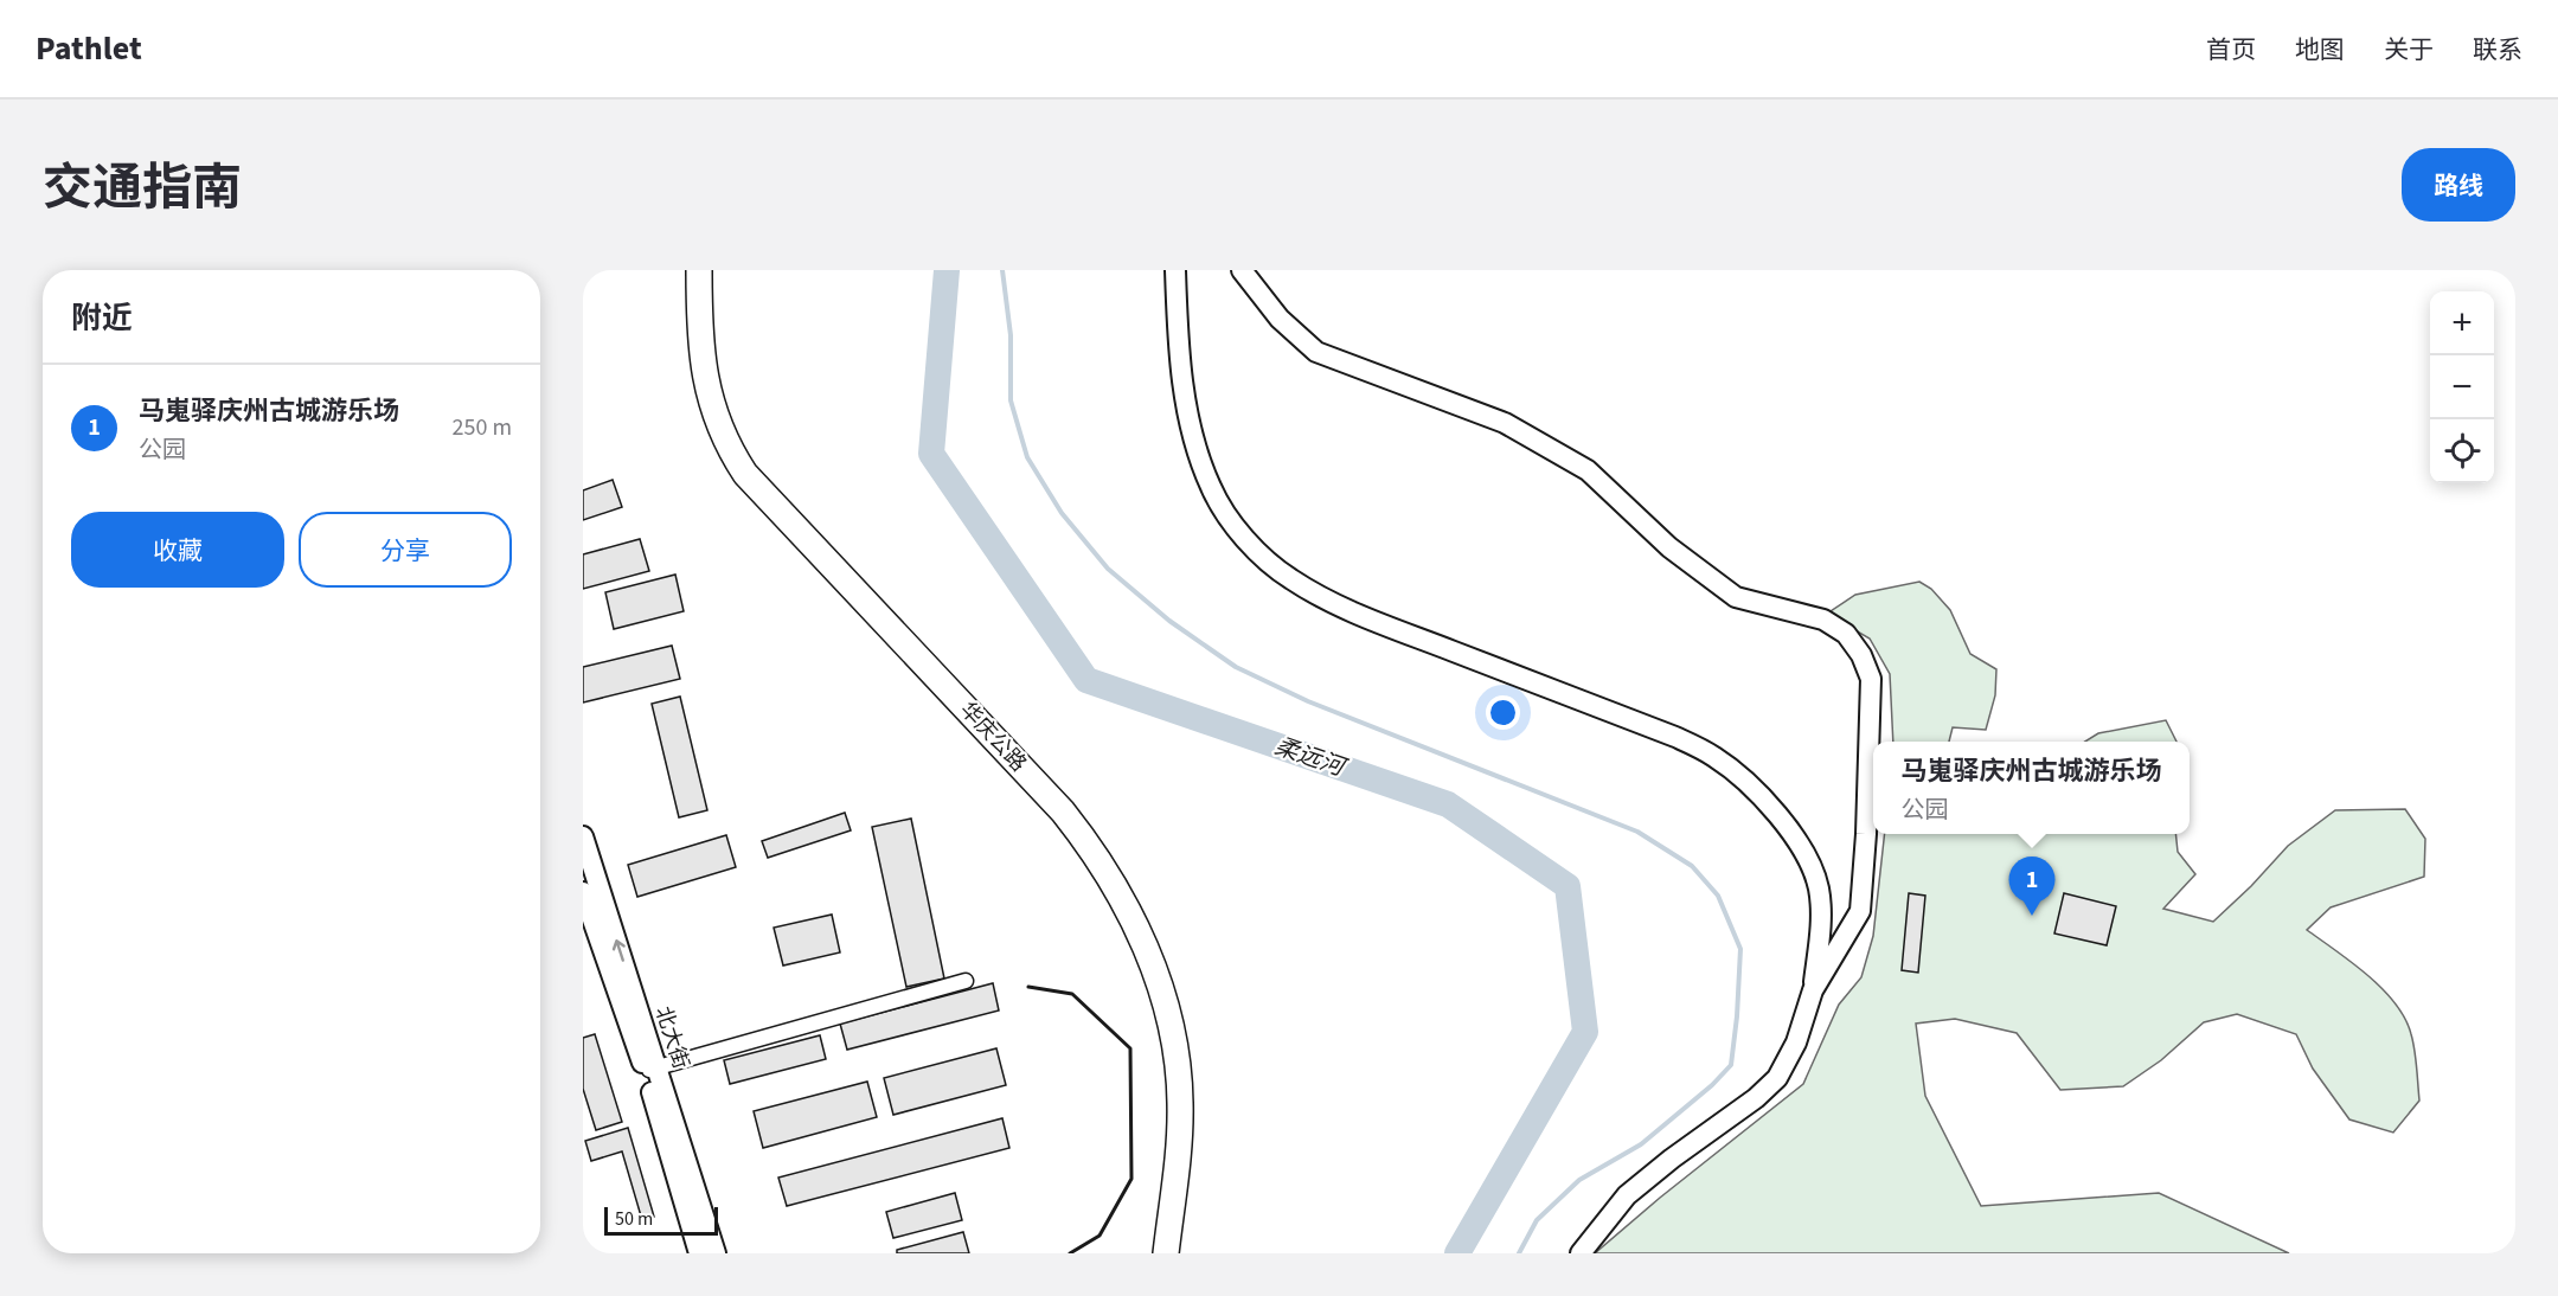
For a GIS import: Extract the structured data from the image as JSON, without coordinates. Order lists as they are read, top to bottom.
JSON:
{
  "streets": {
    "highway": ["华庆公路"],
    "street": ["北大街"]
  },
  "water": ["柔远河"],
  "scale_bar": "50 m",
  "page": {
    "header": "Pathlet",
    "nav": [
      "首页",
      "地图",
      "关于",
      "联系"
    ],
    "title": "交通指南",
    "buttons": [
      "路线",
      ["收藏", "分享"]
    ],
    "heading": "附近",
    "map_buttons": ["+", "−"],
    "list": [
      {
        "mark": "1",
        "name": "马嵬驿庆州古城游乐场",
        "note": "公园",
        "value": "250 m"
      }
    ],
    "popup": ["马嵬驿庆州古城游乐场", "公园"],
    "pins": "1",
    "scale": "50 m"
  }
}
